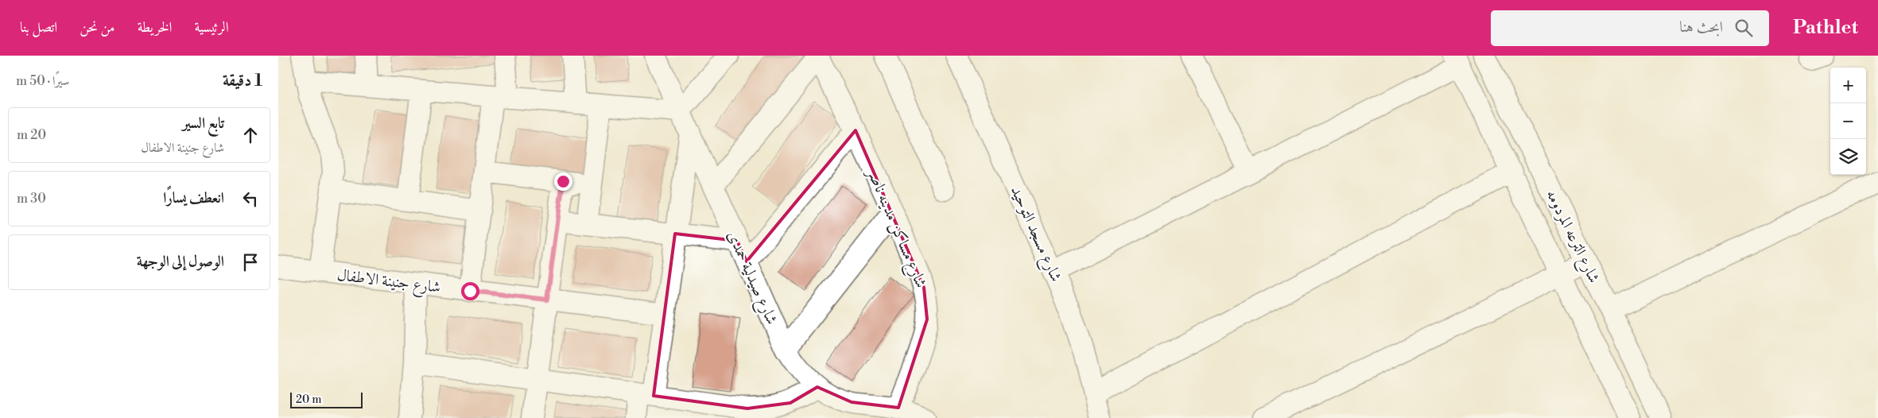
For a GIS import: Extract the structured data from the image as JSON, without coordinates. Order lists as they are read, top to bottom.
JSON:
{
  "streets": {
    "street": [
      "شارع مساكن مدينه ناصر",
      "شارع مسجد التوحيد",
      "شارع الترعه المردومه",
      "شارع صيدلية حمدى",
      "شارع جنينة الاطفال"
    ]
  },
  "crossings": [
    ["شارع مساكن مدينه ناصر", "شارع صيدلية حمدى"]
  ],
  "scale_bar": "20 m",
  "page": {
    "header": "Pathlet",
    "search": "ابحث هنا",
    "nav": [
      "الرئيسية",
      "الخريطة",
      "من نحن",
      "اتصل بنا"
    ],
    "heading": ["1 دقيقة", "سيرًا · 50 m"],
    "map_buttons": ["+", "−"],
    "list": [
      ["تابع السير", "شارع جنينة الاطفال", "20 m"],
      ["انعطف يسارًا", "30 m"],
      "الوصول إلى الوجهة"
    ],
    "scale": "20 m"
  }
}
